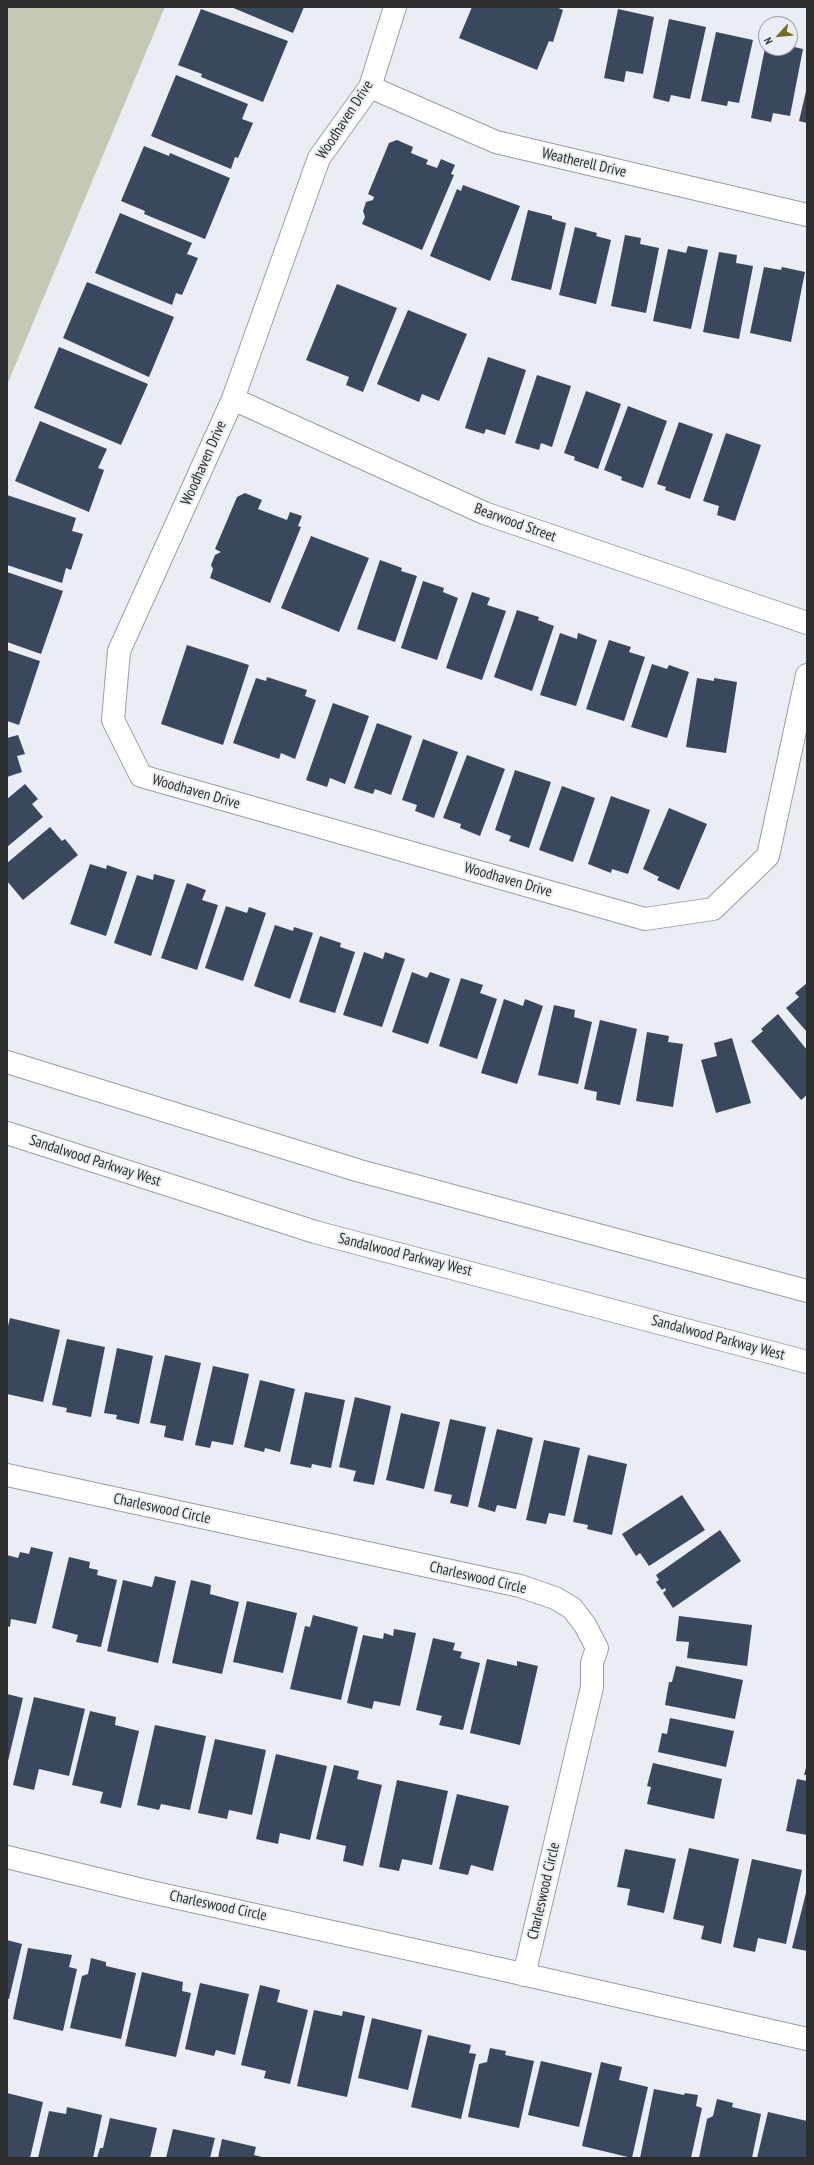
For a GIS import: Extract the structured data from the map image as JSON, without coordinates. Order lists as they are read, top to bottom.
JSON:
{
  "streets": {
    "street": [
      "Woodhaven Drive",
      "Weatherell Drive",
      "Bearwood Street",
      "Sandalwood Parkway West",
      "Charleswood Circle"
    ]
  },
  "crossings": [
    ["Woodhaven Drive", "Weatherell Drive"],
    ["Woodhaven Drive", "Bearwood Street"]
  ],
  "north": "bottom left"
}
